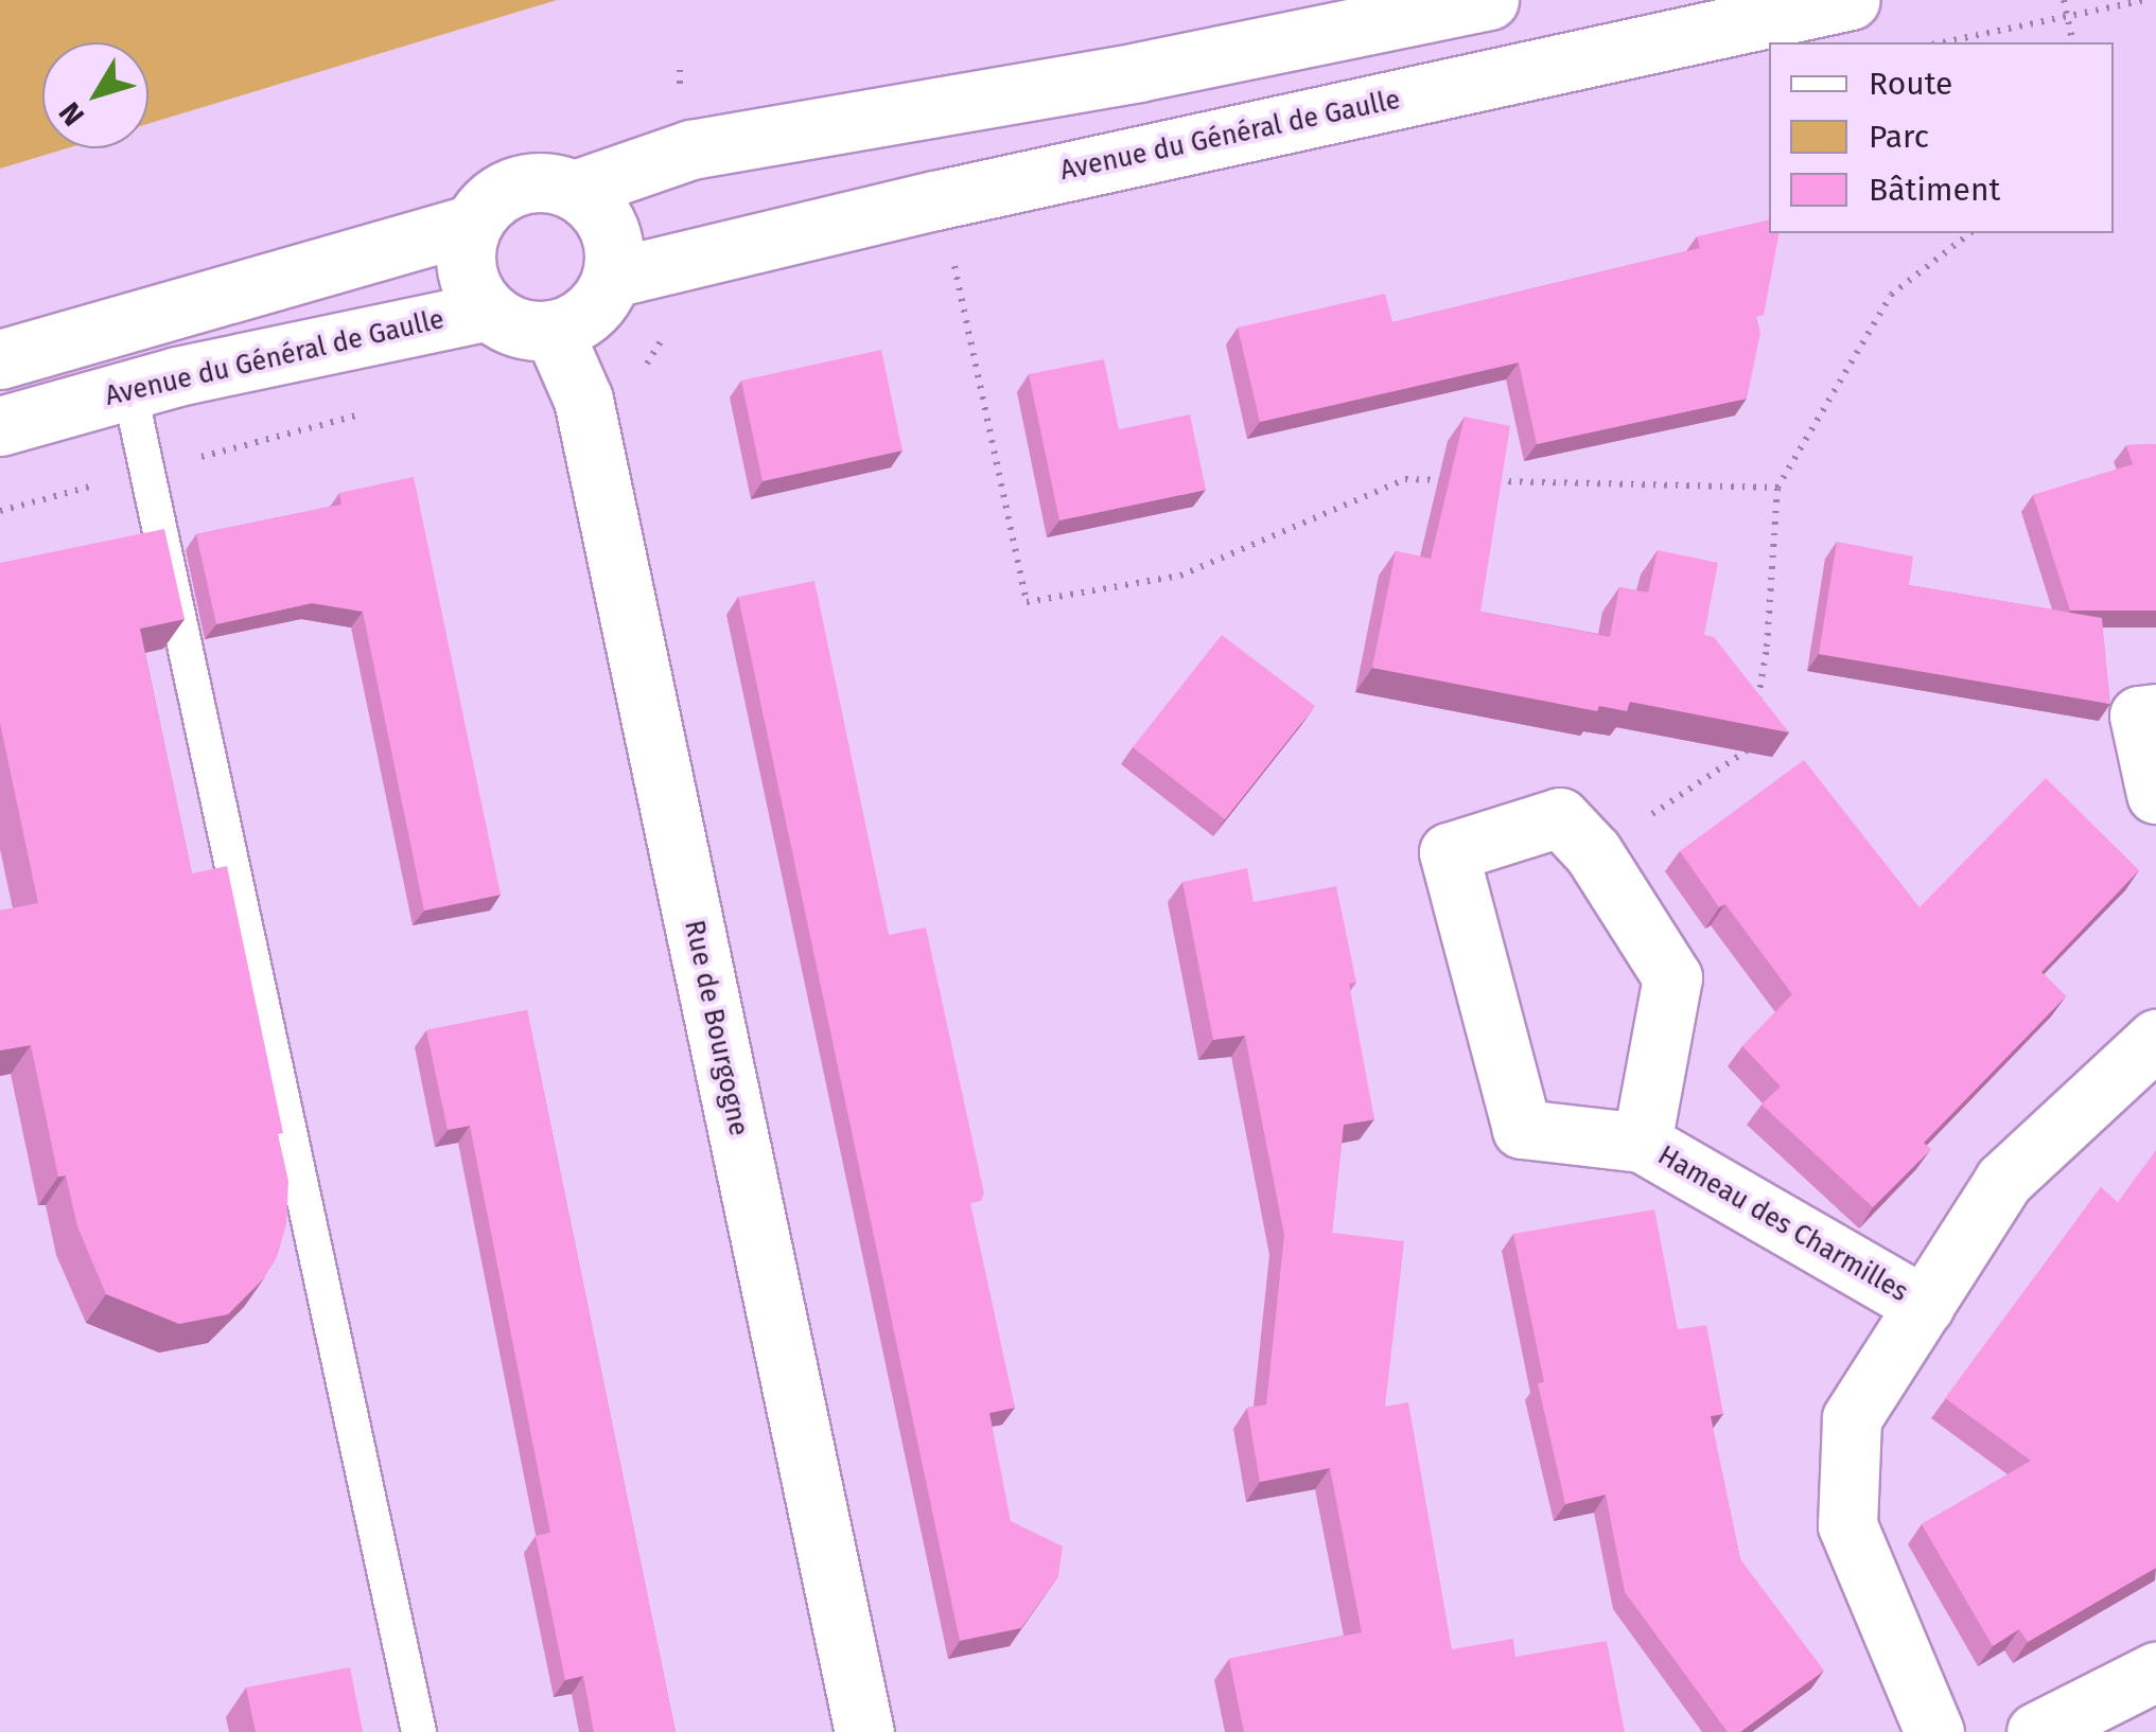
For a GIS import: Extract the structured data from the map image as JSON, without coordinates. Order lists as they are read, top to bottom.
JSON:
{
  "streets": {
    "main road": ["Avenue du Général de Gaulle", "Rue de Bourgogne", "Hameau des Charmilles"]
  },
  "crossings": [
    ["Avenue du Général de Gaulle", "Rue de Bourgogne"]
  ],
  "legend": ["Route", "Parc", "Bâtiment"],
  "north": "bottom left"
}
